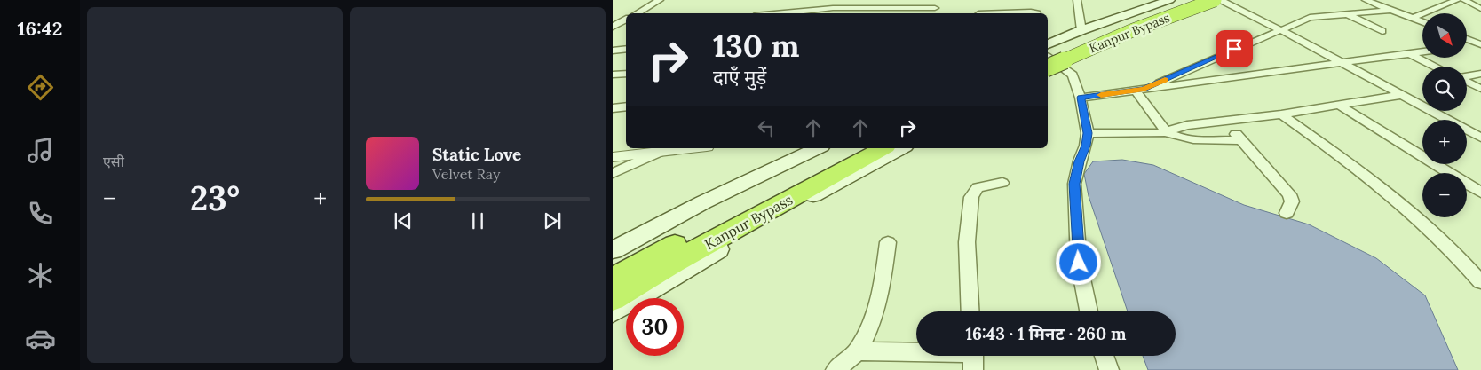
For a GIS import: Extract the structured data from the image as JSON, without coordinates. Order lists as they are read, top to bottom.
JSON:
{
  "streets": {
    "highway": ["Kanpur Bypass"]
  },
  "north": "bottom right",
  "page": {
    "tabs": "16:42",
    "tile": "एसी",
    "map_buttons": ["+", "−"],
    "turn": ["130 m", "दाएँ मुड़ें"],
    "song": ["Static Love", "Velvet Ray"],
    "heat": ["−", "23°", "+"],
    "limit": "30",
    "trip": "16:43 · 1 मिनट · 260 m"
  }
}
